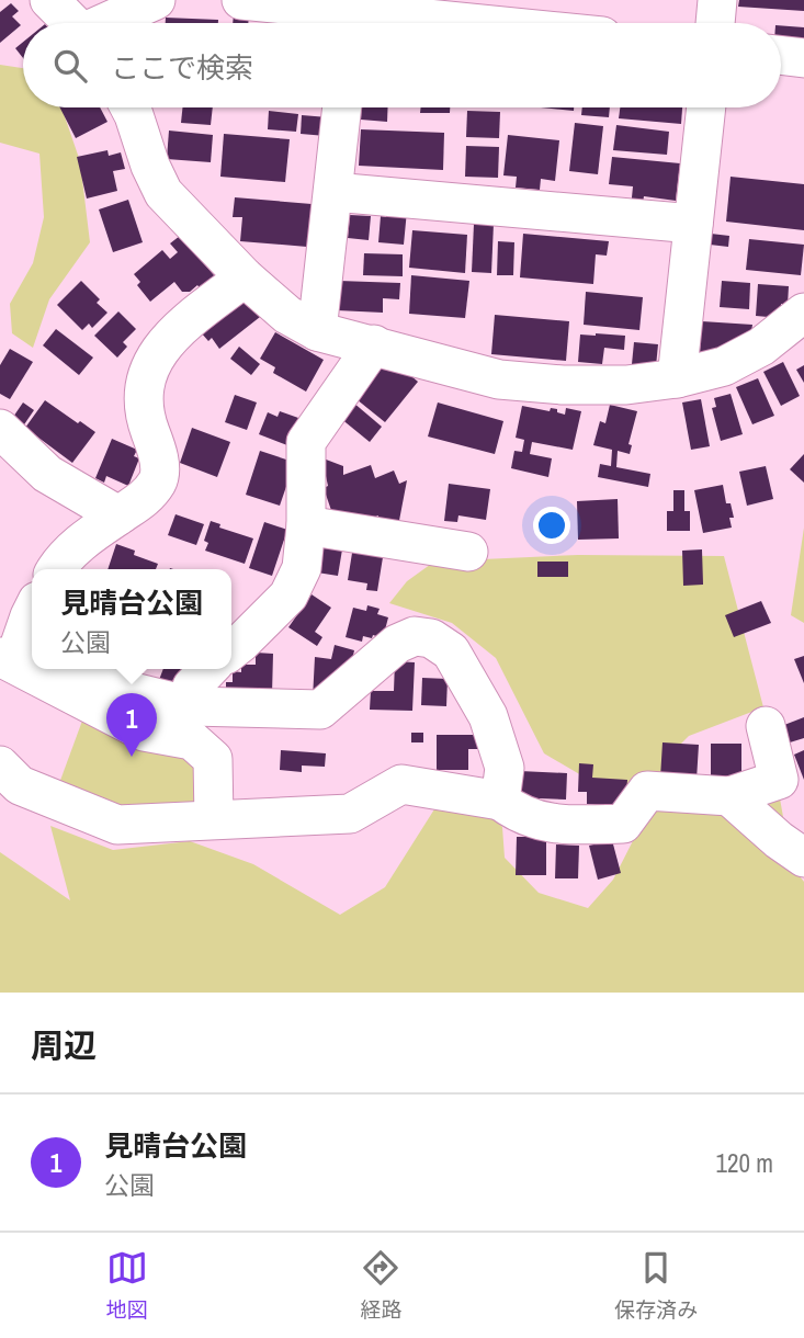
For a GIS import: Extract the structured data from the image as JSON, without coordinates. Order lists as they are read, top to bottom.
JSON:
{
  "page": {
    "search": "ここで検索",
    "popup": ["見晴台公園", "公園"],
    "pins": "1",
    "heading": "周辺",
    "list": [
      {
        "mark": "1",
        "name": "見晴台公園",
        "note": "公園",
        "value": "120 m"
      }
    ],
    "nav": ["地図", "経路", "保存済み"]
  }
}
